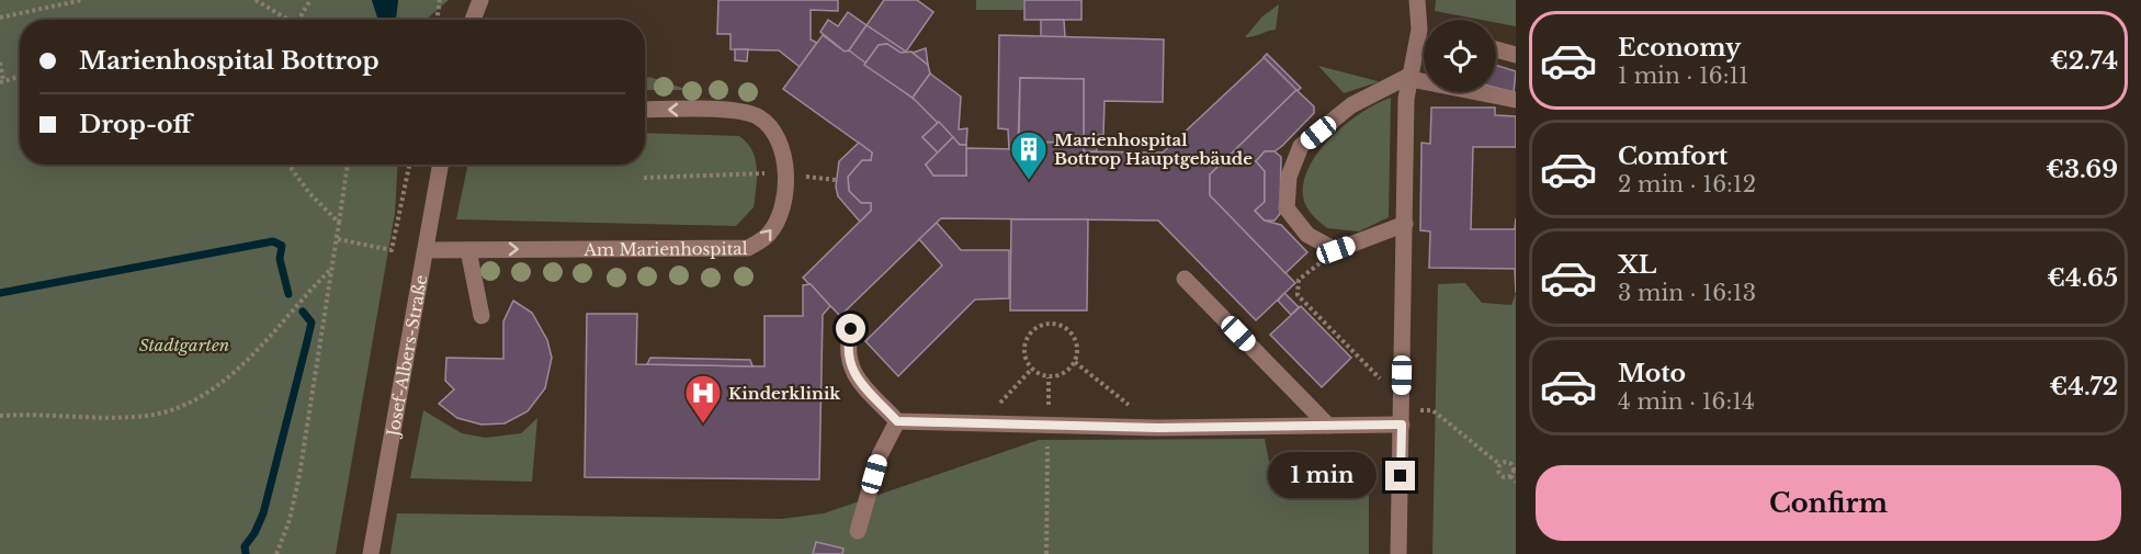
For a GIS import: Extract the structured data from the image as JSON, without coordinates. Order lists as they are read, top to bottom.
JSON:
{
  "streets": {
    "street": ["Am Marienhospital", "Josef-Albers-Straße"]
  },
  "crossings": [
    ["Am Marienhospital", "Josef-Albers-Straße"]
  ],
  "parks": ["Stadtgarten"],
  "places": {
    "building": ["Marienhospital Bottrop Hauptgebäude"],
    "hospital": ["Kinderklinik"]
  },
  "page": {
    "list": [
      {
        "name": "Economy",
        "note": "1 min · 16:11",
        "value": "€2.74"
      },
      {
        "name": "Comfort",
        "note": "2 min · 16:12",
        "value": "€3.69"
      },
      {
        "name": "XL",
        "note": "3 min · 16:13",
        "value": "€4.65"
      },
      {
        "name": "Moto",
        "note": "4 min · 16:14",
        "value": "€4.72"
      }
    ],
    "banner": ["Marienhospital Bottrop", "Drop-off"],
    "bubble": "1 min",
    "buttons": "Confirm"
  }
}
